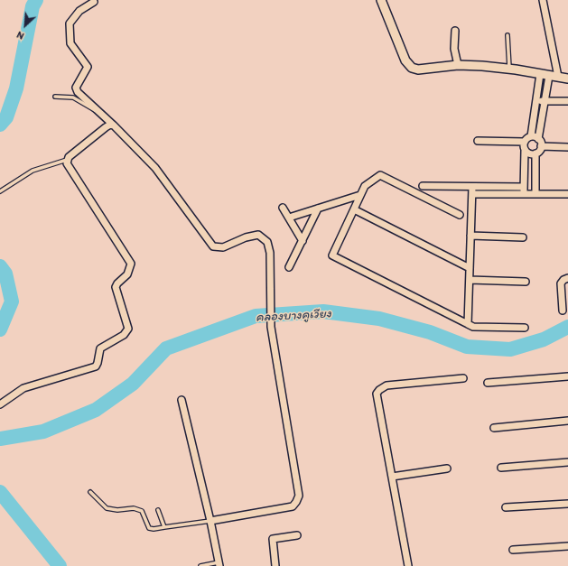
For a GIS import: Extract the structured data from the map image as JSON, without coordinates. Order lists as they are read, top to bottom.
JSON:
{
  "water": ["คลองบางคูเวียง"],
  "north": "bottom left"
}
